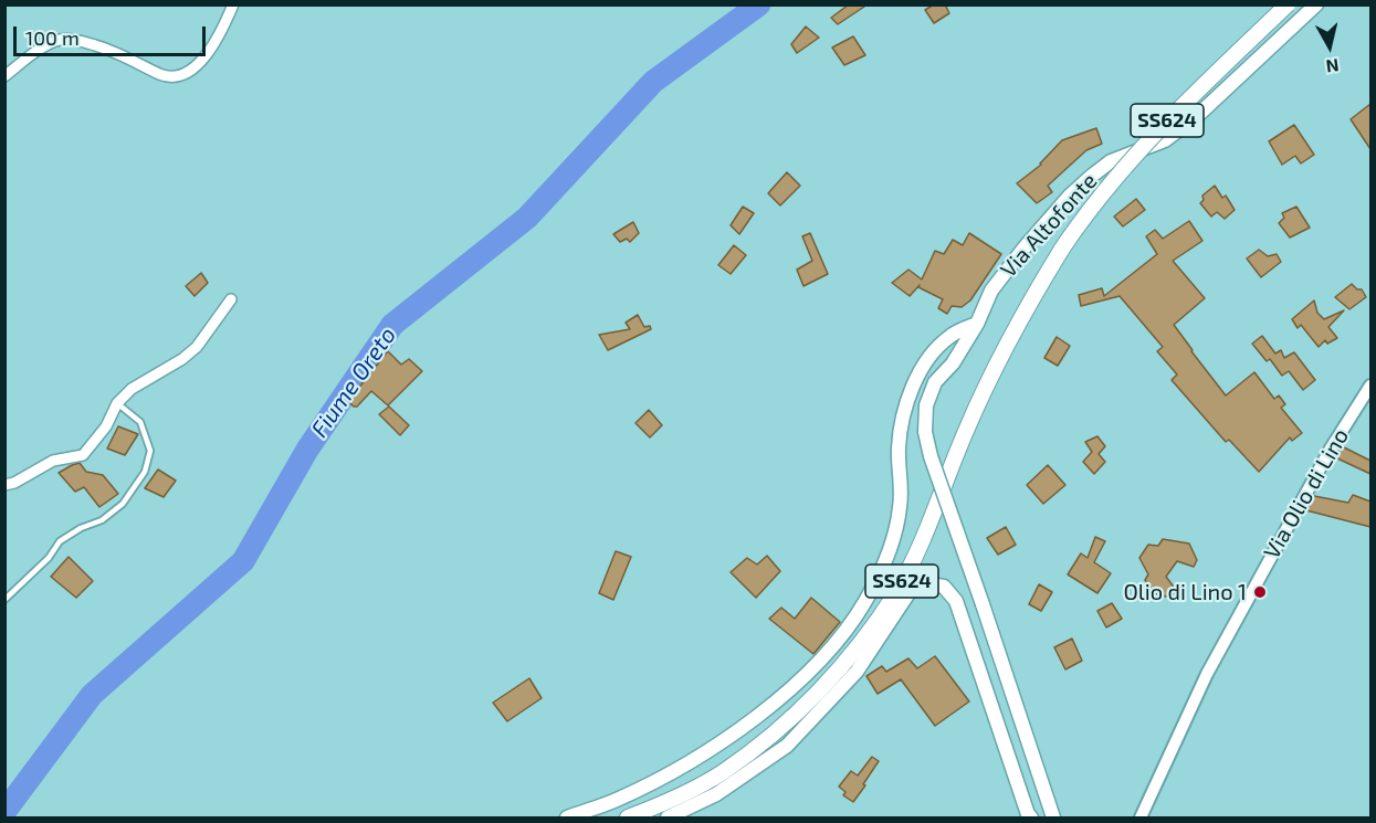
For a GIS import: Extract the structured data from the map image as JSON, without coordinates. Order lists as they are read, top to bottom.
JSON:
{
  "streets": {
    "main road": ["SS624", "Via Altofonte"],
    "street": ["Via Olio di Lino"]
  },
  "water": ["Fiume Oreto"],
  "places": ["Olio di Lino 1"],
  "scale_bar": "100 m",
  "north": "bottom"
}
